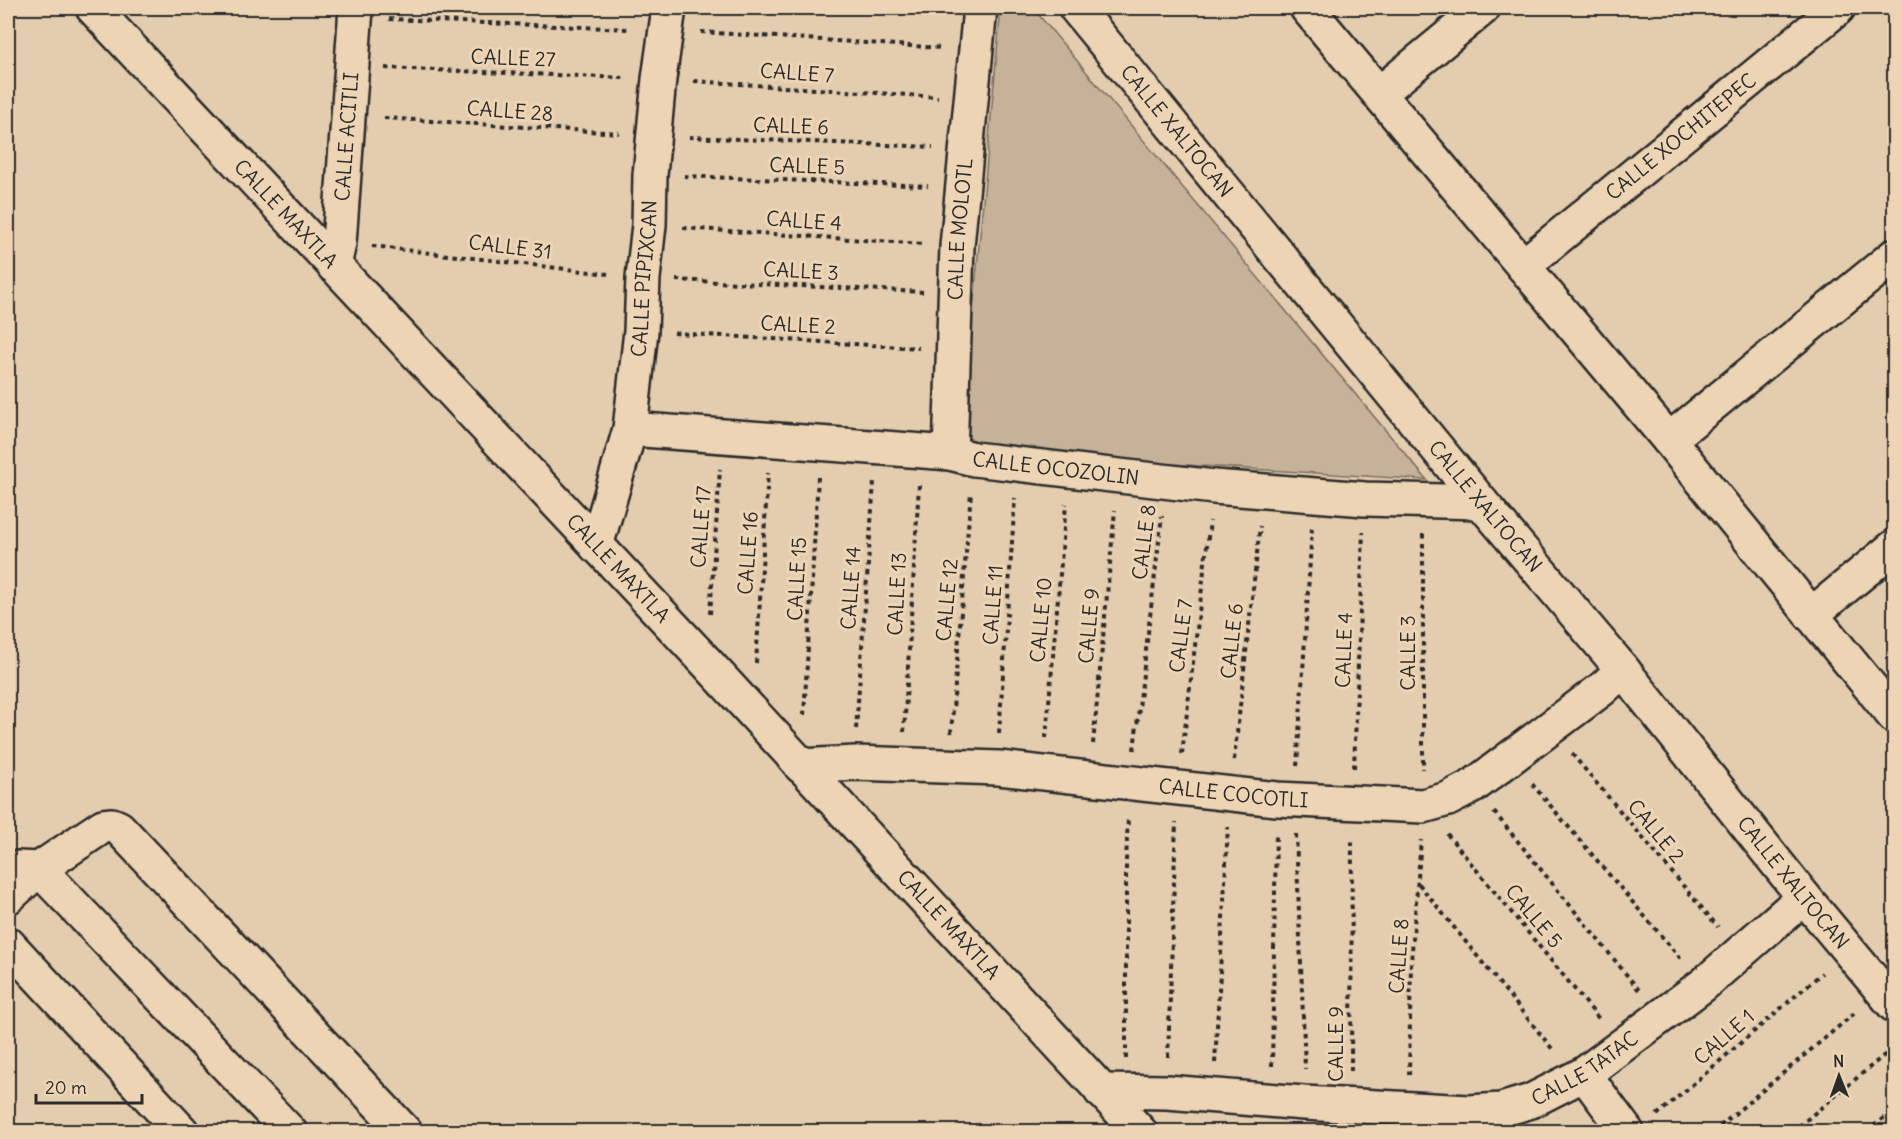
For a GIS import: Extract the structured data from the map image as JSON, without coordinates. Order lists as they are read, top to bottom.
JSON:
{
  "streets": {
    "street": [
      "CALLE XALTOCAN",
      "CALLE ACITLI",
      "CALLE XOCHITEPEC",
      "CALLE MAXTLA",
      "CALLE MOLOTL",
      "CALLE PIPIXCAN",
      "CALLE OCOZOLIN",
      "CALLE COCOTLI",
      "CALLE TATAC"
    ],
    "path": [
      "CALLE 27",
      "CALLE 7",
      "CALLE 28",
      "CALLE 6",
      "CALLE 5",
      "CALLE 4",
      "CALLE 31",
      "CALLE 3",
      "CALLE 2",
      "CALLE 17",
      "CALLE 8",
      "CALLE 16",
      "CALLE 15",
      "CALLE 14",
      "CALLE 13",
      "CALLE 12",
      "CALLE 11",
      "CALLE 10",
      "CALLE 9",
      "CALLE 1"
    ]
  },
  "crossings": [
    ["CALLE 27", "CALLE 7"],
    ["CALLE 27", "CALLE PIPIXCAN"],
    ["CALLE 7", "CALLE PIPIXCAN"],
    ["CALLE 7", "CALLE OCOZOLIN"],
    ["CALLE 7", "CALLE COCOTLI"],
    ["CALLE 28", "CALLE 6"],
    ["CALLE 28", "CALLE PIPIXCAN"],
    ["CALLE 6", "CALLE PIPIXCAN"],
    ["CALLE 6", "CALLE OCOZOLIN"],
    ["CALLE 6", "CALLE COCOTLI"],
    ["CALLE XALTOCAN", "CALLE OCOZOLIN"],
    ["CALLE XALTOCAN", "CALLE COCOTLI"],
    ["CALLE XALTOCAN", "CALLE TATAC"],
    ["CALLE ACITLI", "CALLE MAXTLA"],
    ["CALLE 5", "CALLE MOLOTL"],
    ["CALLE 5", "CALLE 3"],
    ["CALLE 5", "CALLE PIPIXCAN"],
    ["CALLE 5", "CALLE 8"],
    ["CALLE 5", "CALLE COCOTLI"],
    ["CALLE 5", "CALLE TATAC"],
    ["CALLE MAXTLA", "CALLE PIPIXCAN"],
    ["CALLE MAXTLA", "CALLE COCOTLI"],
    ["CALLE MAXTLA", "CALLE TATAC"],
    ["CALLE 4", "CALLE MOLOTL"],
    ["CALLE 4", "CALLE PIPIXCAN"],
    ["CALLE 4", "CALLE OCOZOLIN"],
    ["CALLE 4", "CALLE 9"],
    ["CALLE 4", "CALLE COCOTLI"],
    ["CALLE MOLOTL", "CALLE 3"],
    ["CALLE MOLOTL", "CALLE 2"],
    ["CALLE MOLOTL", "CALLE OCOZOLIN"],
    ["CALLE MOLOTL", "CALLE 13"],
    ["CALLE MOLOTL", "CALLE 12"],
    ["CALLE 31", "CALLE 3"],
    ["CALLE 31", "CALLE PIPIXCAN"],
    ["CALLE 3", "CALLE PIPIXCAN"],
    ["CALLE 3", "CALLE OCOZOLIN"],
    ["CALLE 3", "CALLE 8"],
    ["CALLE 3", "CALLE COCOTLI"],
    ["CALLE PIPIXCAN", "CALLE 2"],
    ["CALLE PIPIXCAN", "CALLE OCOZOLIN"],
    ["CALLE 2", "CALLE COCOTLI"],
    ["CALLE 2", "CALLE TATAC"],
    ["CALLE OCOZOLIN", "CALLE 17"],
    ["CALLE OCOZOLIN", "CALLE 8"],
    ["CALLE OCOZOLIN", "CALLE 16"],
    ["CALLE OCOZOLIN", "CALLE 15"],
    ["CALLE OCOZOLIN", "CALLE 14"],
    ["CALLE OCOZOLIN", "CALLE 13"],
    ["CALLE OCOZOLIN", "CALLE 12"],
    ["CALLE OCOZOLIN", "CALLE 11"],
    ["CALLE OCOZOLIN", "CALLE 10"],
    ["CALLE OCOZOLIN", "CALLE 9"],
    ["CALLE 8", "CALLE COCOTLI"],
    ["CALLE 8", "CALLE TATAC"],
    ["CALLE 13", "CALLE 12"],
    ["CALLE 10", "CALLE COCOTLI"],
    ["CALLE 9", "CALLE COCOTLI"],
    ["CALLE 9", "CALLE TATAC"]
  ],
  "scale_bar": "20 m",
  "north": "top"
}
